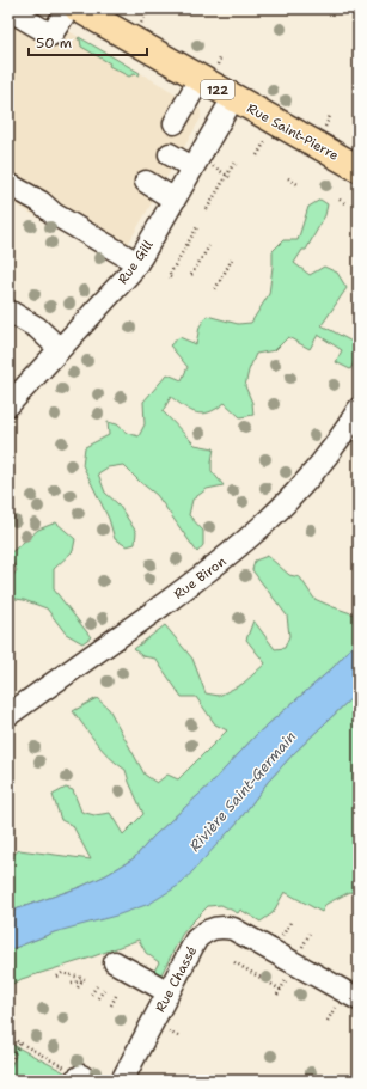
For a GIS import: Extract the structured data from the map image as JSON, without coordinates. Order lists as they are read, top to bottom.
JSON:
{
  "streets": {
    "main road": ["122", "Rue Saint-Pierre"],
    "street": ["Rue Gill", "Rue Biron", "Rue Chassé"]
  },
  "crossings": [
    ["Rue Saint-Pierre", "Rue Gill"]
  ],
  "water": ["Rivière Saint-Germain"],
  "scale_bar": "50 m"
}
